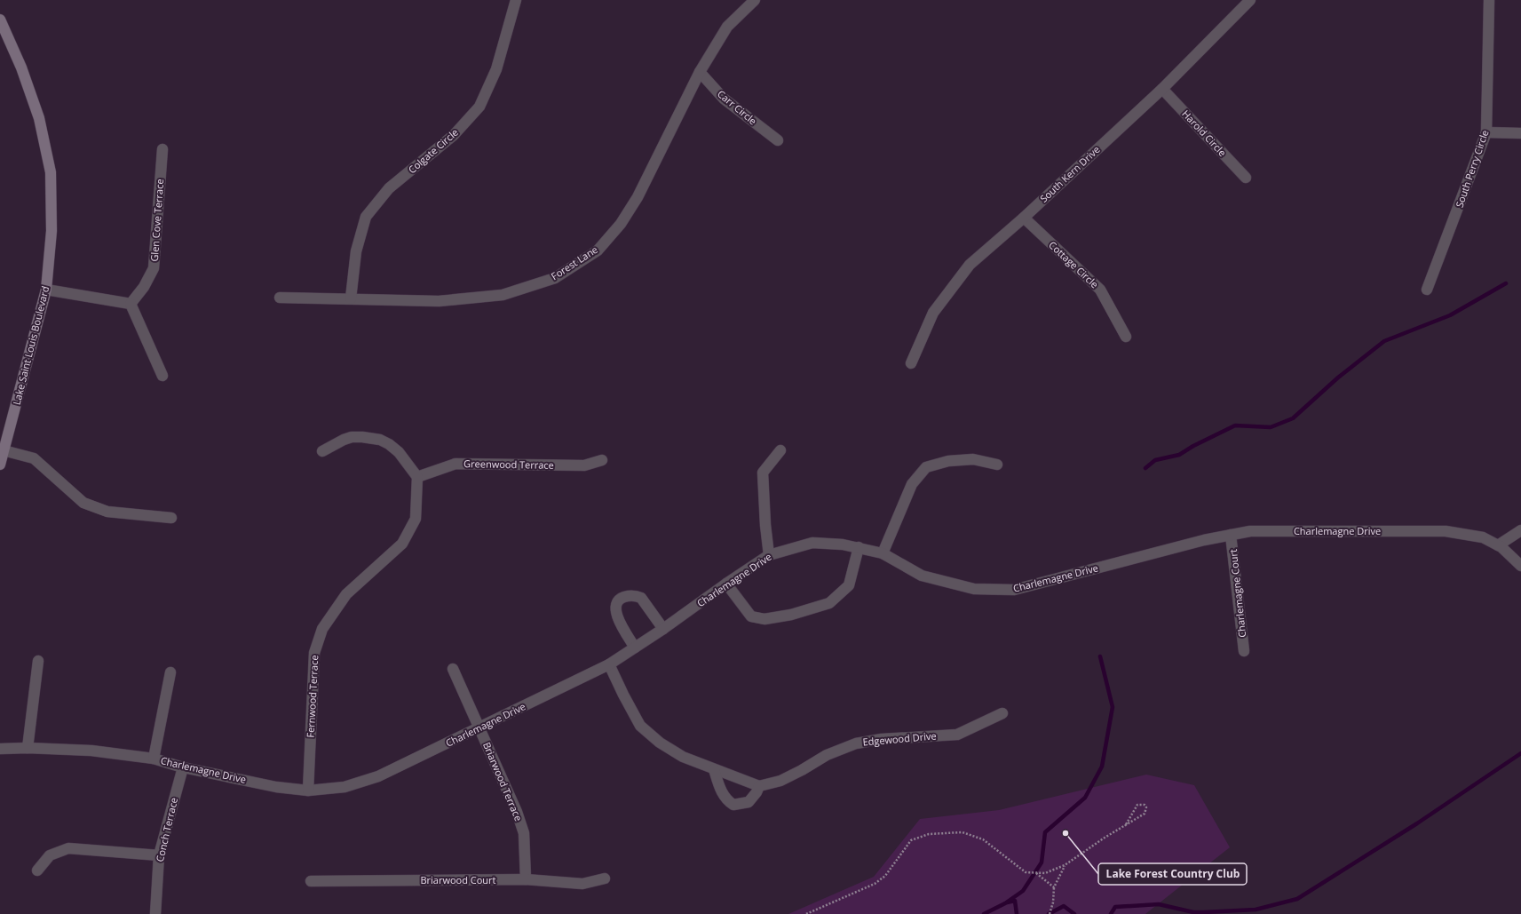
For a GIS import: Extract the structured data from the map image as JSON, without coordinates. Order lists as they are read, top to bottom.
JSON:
{
  "streets": {
    "main road": ["Lake Saint Louis Boulevard"],
    "street": [
      "Carr Circle",
      "Harold Circle",
      "Colgate Circle",
      "South Perry Circle",
      "South Kern Drive",
      "Glen Cove Terrace",
      "Forest Lane",
      "Cottage Circle",
      "Greenwood Terrace",
      "Charlemagne Drive",
      "Charlemagne Court",
      "Fernwood Terrace",
      "Edgewood Drive",
      "Briarwood Terrace",
      "Conch Terrace",
      "Briarwood Court"
    ]
  },
  "crossings": [
    ["Carr Circle", "Forest Lane"],
    ["Harold Circle", "South Kern Drive"],
    ["Colgate Circle", "Forest Lane"],
    ["South Kern Drive", "Cottage Circle"],
    ["Greenwood Terrace", "Fernwood Terrace"],
    ["Charlemagne Drive", "Charlemagne Court"],
    ["Charlemagne Drive", "Fernwood Terrace"],
    ["Charlemagne Drive", "Briarwood Terrace"],
    ["Charlemagne Drive", "Conch Terrace"],
    ["Briarwood Terrace", "Briarwood Court"]
  ],
  "places": ["Lake Forest Country Club"]
}
